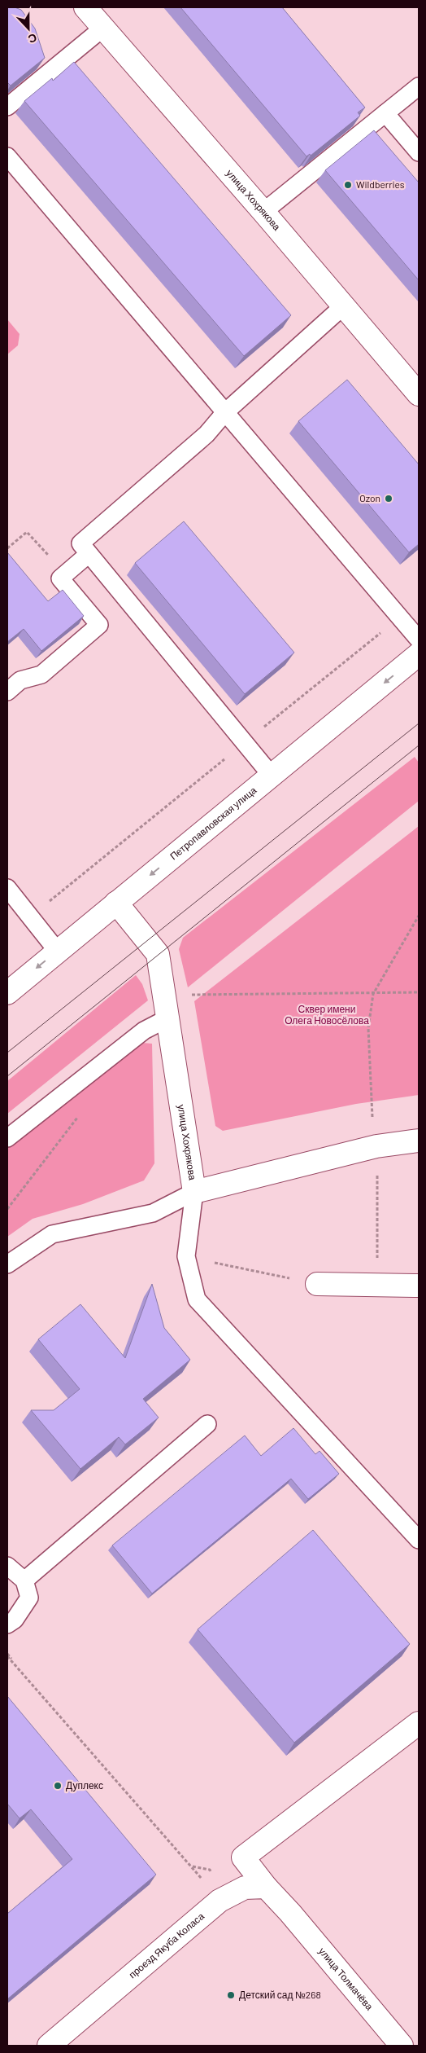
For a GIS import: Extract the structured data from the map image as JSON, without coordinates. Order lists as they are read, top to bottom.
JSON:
{
  "streets": {
    "street": [
      "улица Хохрякова",
      "Петропавловская улица",
      "проезд Якуба Коласа",
      "улица Толмачёва"
    ]
  },
  "crossings": [
    ["улица Хохрякова", "Петропавловская улица"],
    ["проезд Якуба Коласа", "улица Толмачёва"]
  ],
  "one_way": ["Петропавловская улица"],
  "parks": ["Сквер имени Олега Новосёлова"],
  "places": [
    "Wildberries",
    "Ozon",
    "Дуплекс",
    "Детский сад №268"
  ],
  "north": "bottom"
}
